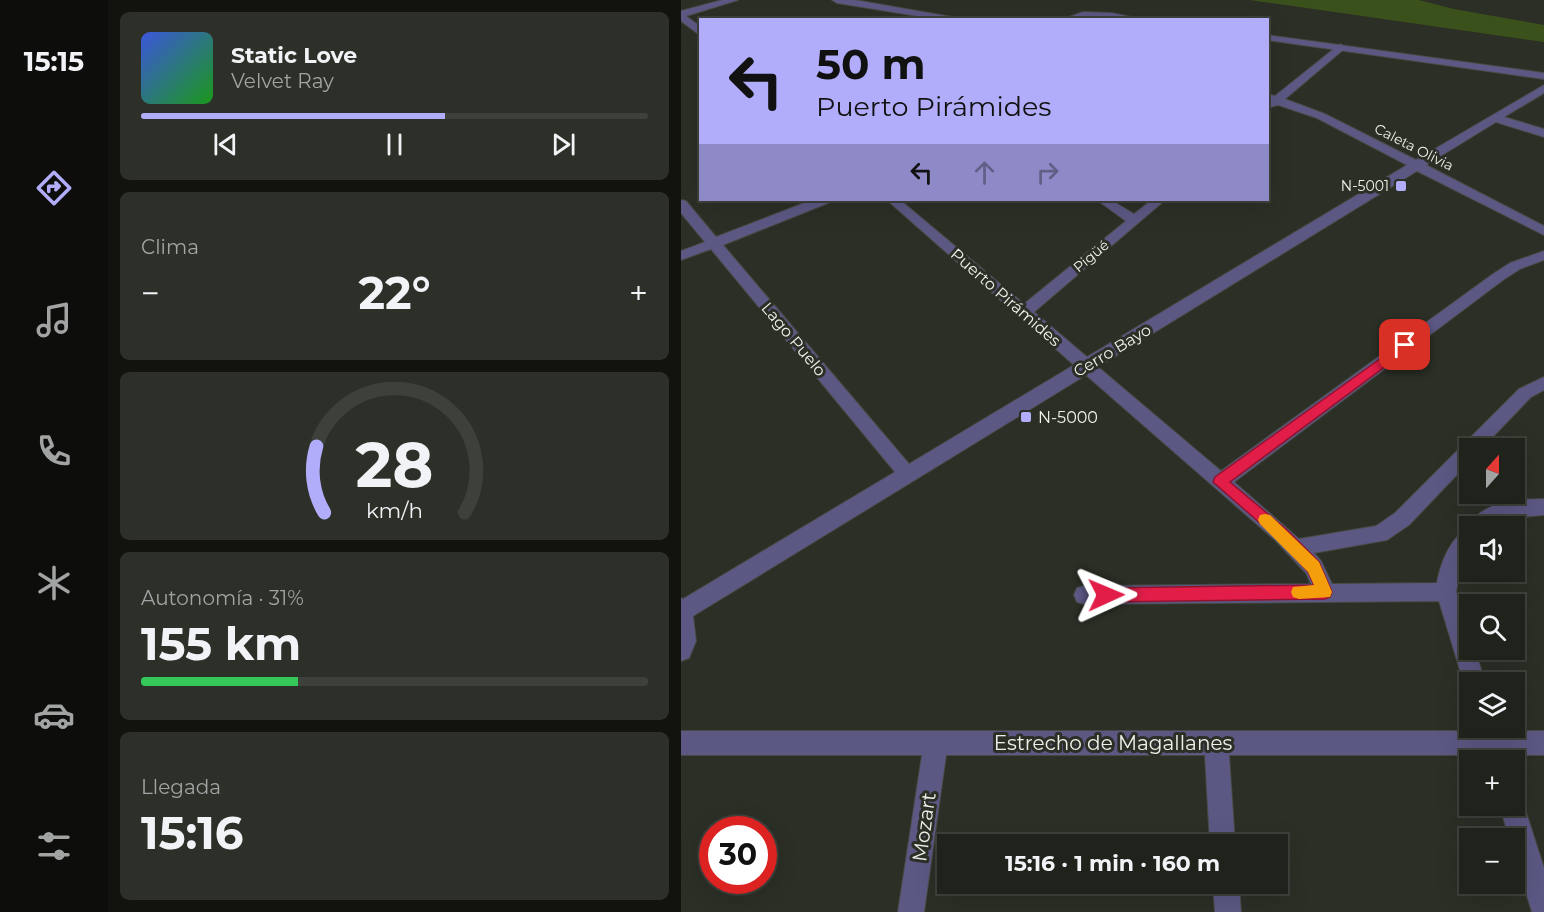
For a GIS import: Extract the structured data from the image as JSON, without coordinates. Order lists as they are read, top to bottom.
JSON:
{
  "streets": {
    "street": [
      "Caleta Olivia",
      "Pigüé",
      "Puerto Pirámides",
      "Lago Puelo",
      "Cerro Bayo",
      "Estrecho de Magallanes",
      "Mozart"
    ]
  },
  "crossings": [
    ["Caleta Olivia", "Cerro Bayo"],
    ["Pigüé", "Puerto Pirámides"],
    ["Puerto Pirámides", "Cerro Bayo"],
    ["Lago Puelo", "Cerro Bayo"],
    ["Estrecho de Magallanes", "Mozart"]
  ],
  "places": {
    "transit": ["N-5001", "N-5000"]
  },
  "north": "top",
  "page": {
    "tabs": "15:15",
    "turn": ["50 m", "Puerto Pirámides"],
    "song": ["Static Love", "Velvet Ray"],
    "tile": [
      "Clima",
      ["Autonomía · 31%", "155 km"],
      ["Llegada", "15:16"]
    ],
    "heat": ["−", "22°", "+"],
    "map_buttons": ["+", "−"],
    "limit": "30",
    "trip": "15:16 · 1 min · 160 m",
    "gauge": ["28", "km/h"]
  }
}
